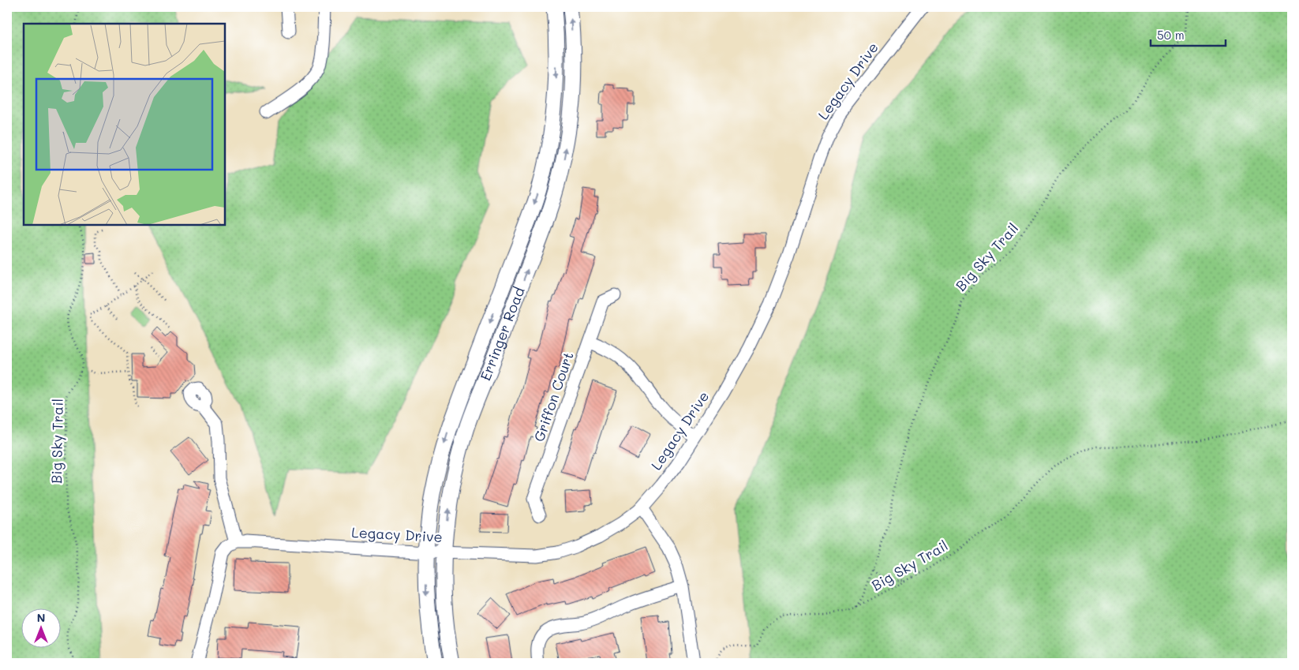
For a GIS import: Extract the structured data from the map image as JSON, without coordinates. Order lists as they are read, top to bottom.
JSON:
{
  "streets": {
    "main road": ["Erringer Road"],
    "street": ["Legacy Drive", "Griffon Court"],
    "path": ["Big Sky Trail"]
  },
  "crossings": [
    ["Legacy Drive", "Erringer Road"]
  ],
  "scale_bar": "50 m",
  "north": "top"
}
